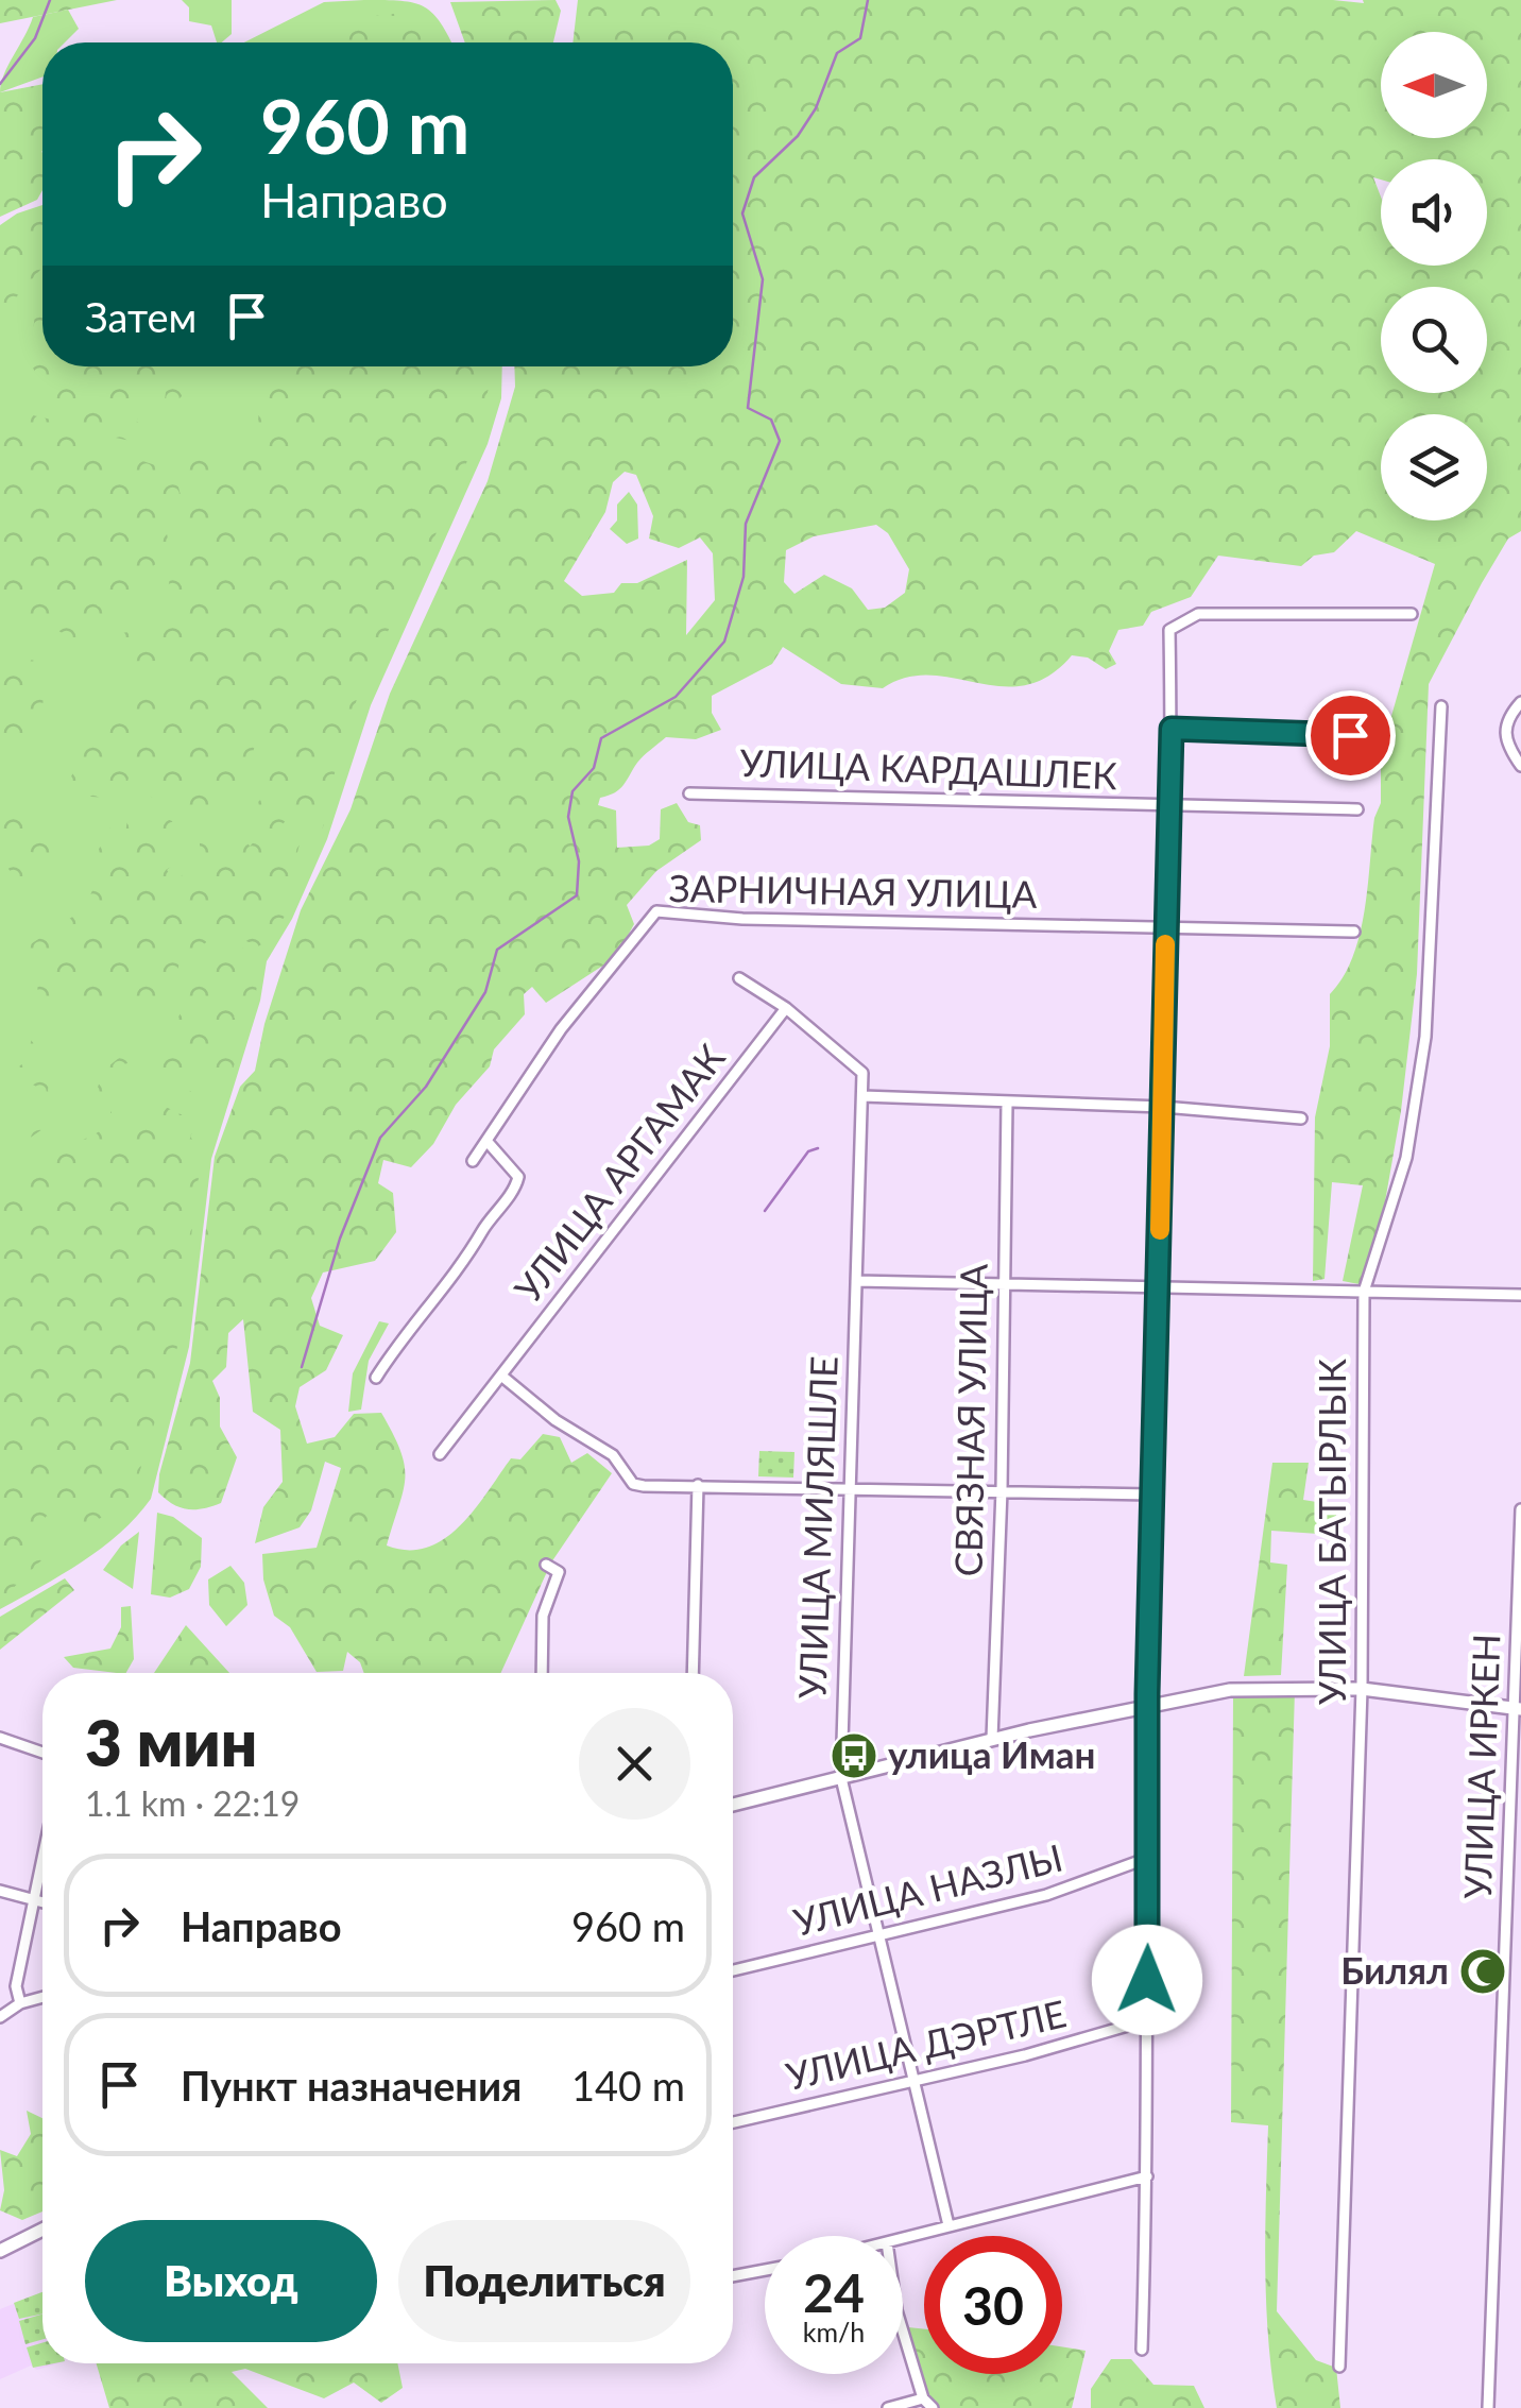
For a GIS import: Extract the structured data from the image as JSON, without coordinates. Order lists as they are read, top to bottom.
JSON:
{
  "streets": {
    "street": [
      "УЛИЦА КАРДАШЛЕК",
      "ЗАРНИЧНАЯ УЛИЦА",
      "УЛИЦА АРГАМАК",
      "СВЯЗНАЯ УЛИЦА",
      "УЛИЦА МИЛЯШЛЕ",
      "УЛИЦА БАТЫРЛЫК",
      "УЛИЦА ИРКЕН",
      "УЛИЦА НАЗЛЫ",
      "УЛИЦА ДЭРТЛЕ"
    ]
  },
  "crossings": [
    ["УЛИЦА АРГАМАК", "УЛИЦА МИЛЯШЛЕ"],
    ["УЛИЦА МИЛЯШЛЕ", "УЛИЦА НАЗЛЫ"],
    ["УЛИЦА МИЛЯШЛЕ", "УЛИЦА ДЭРТЛЕ"]
  ],
  "places": {
    "bus stop": ["улица Иман"],
    "mosque": ["Билял"]
  },
  "north": "left",
  "page": {
    "turn": ["960 m", "Направо"],
    "then": "Затем",
    "heading": ["3 мин", "1.1 km · 22:19"],
    "list": [
      {
        "name": "Направо",
        "value": "960 m"
      },
      {
        "name": "Пункт назначения",
        "value": "140 m"
      }
    ],
    "buttons": ["Выход", "Поделиться"],
    "speed": "24 km/h",
    "limit": "30"
  }
}
